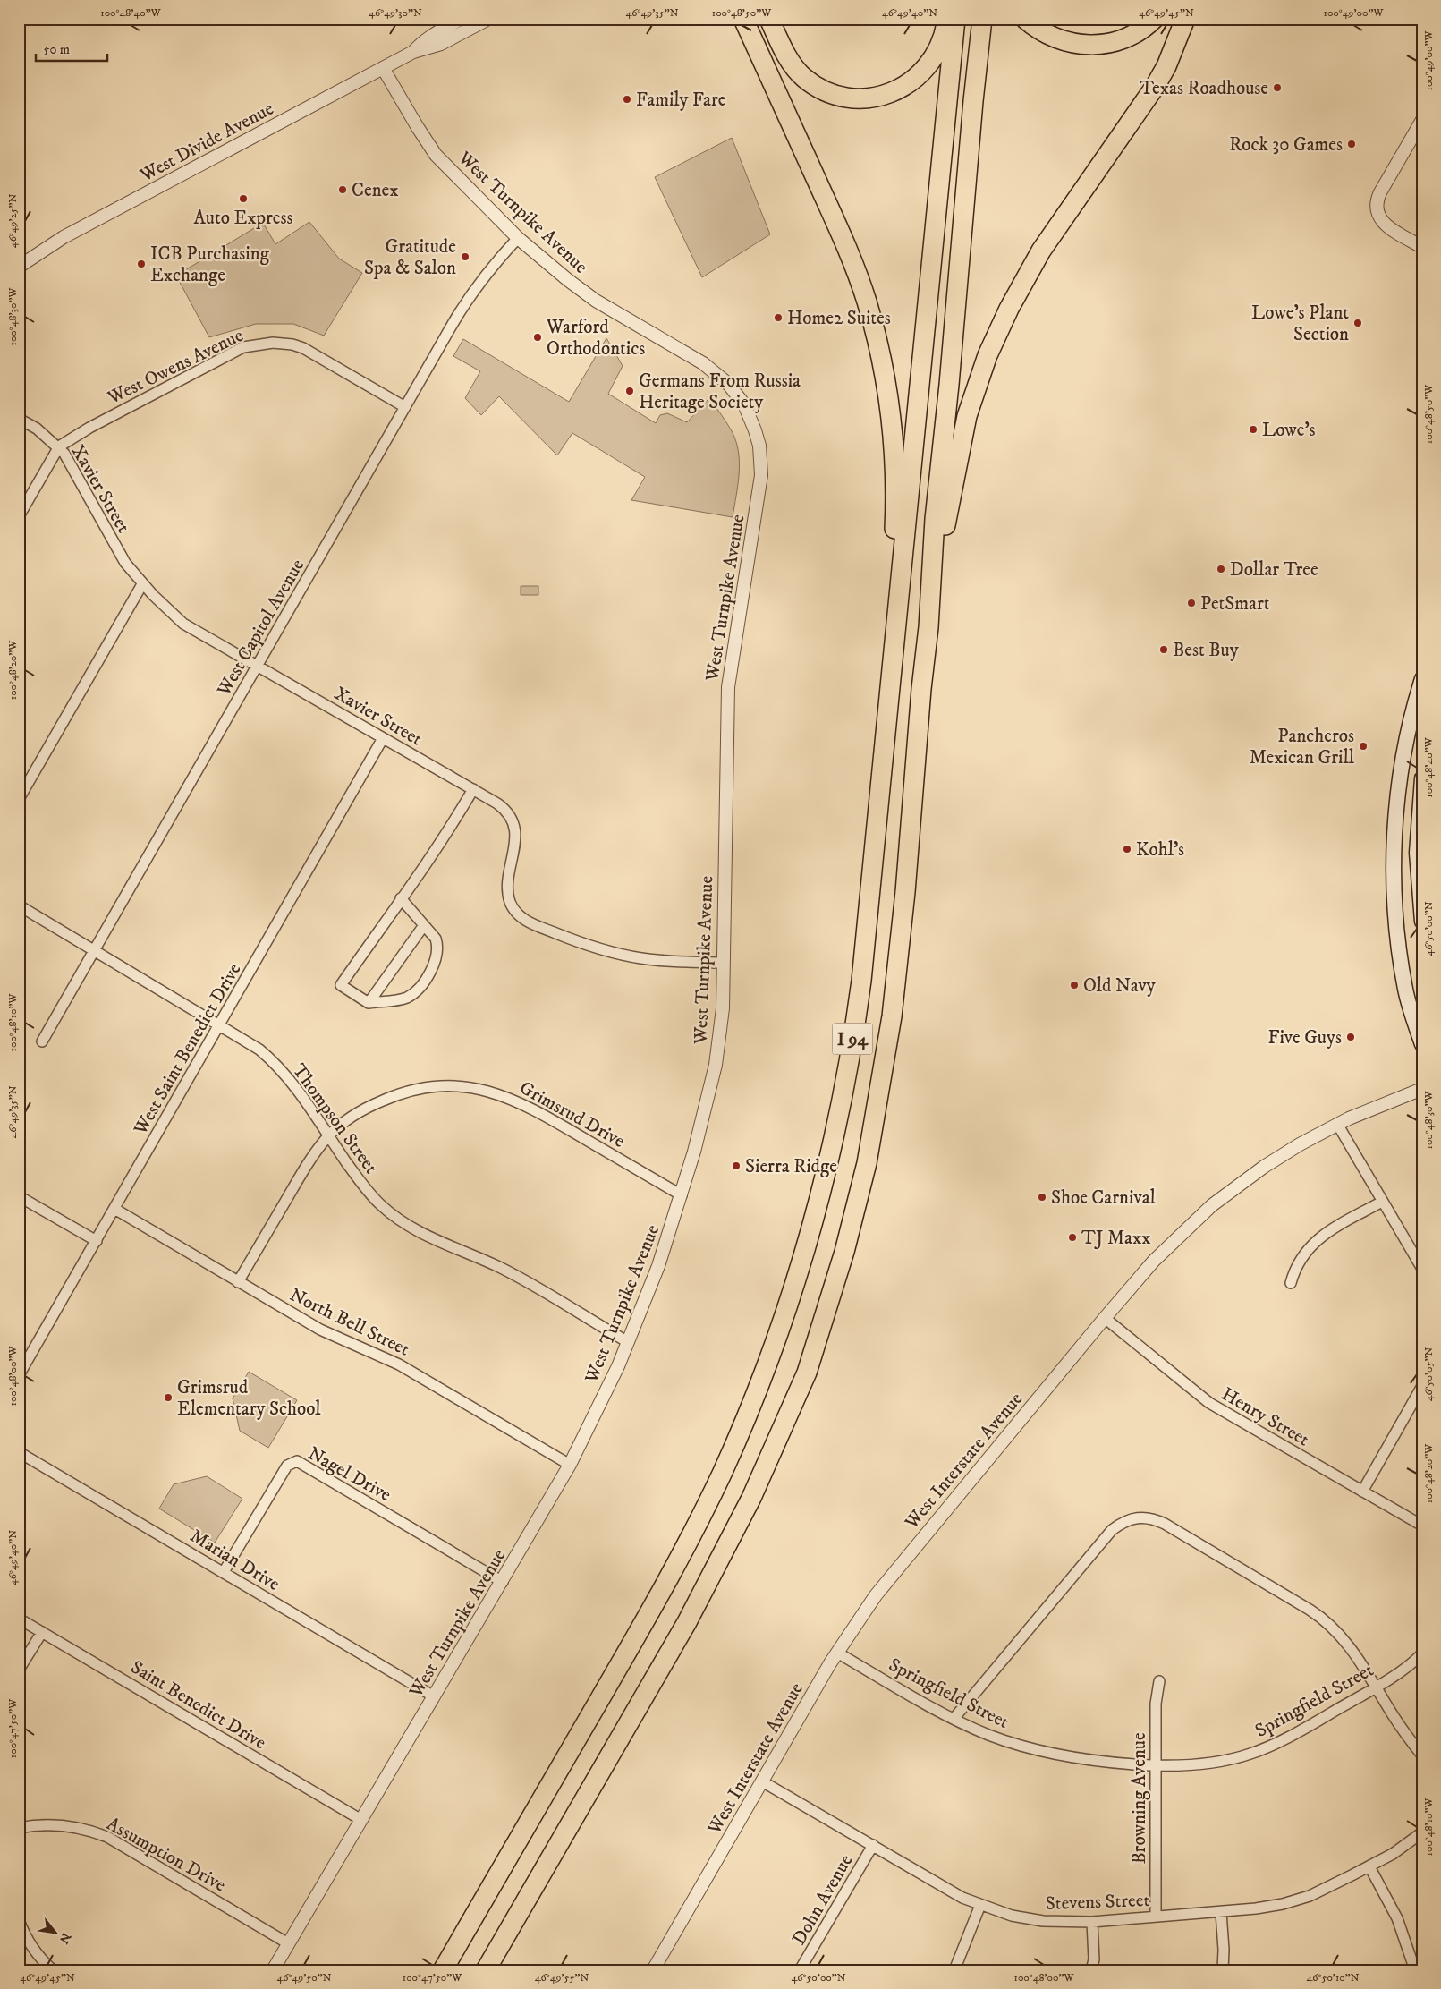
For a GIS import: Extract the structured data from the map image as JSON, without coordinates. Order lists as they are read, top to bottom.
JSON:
{
  "streets": {
    "highway": ["I 94"],
    "street": [
      "West Divide Avenue",
      "West Turnpike Avenue",
      "West Owens Avenue",
      "Xavier Street",
      "West Capitol Avenue",
      "West Saint Benedict Drive",
      "Grimsrud Drive",
      "Thompson Street",
      "North Bell Street",
      "Henry Street",
      "West Interstate Avenue",
      "Nagel Drive",
      "Marian Drive",
      "Springfield Street",
      "Saint Benedict Drive",
      "Browning Avenue",
      "Assumption Drive",
      "Dohn Avenue",
      "Stevens Street"
    ]
  },
  "crossings": [
    ["West Divide Avenue", "West Turnpike Avenue"],
    ["West Turnpike Avenue", "Xavier Street"],
    ["West Turnpike Avenue", "West Capitol Avenue"],
    ["West Turnpike Avenue", "Grimsrud Drive"],
    ["West Turnpike Avenue", "Thompson Street"],
    ["West Turnpike Avenue", "North Bell Street"],
    ["West Turnpike Avenue", "Nagel Drive"],
    ["West Turnpike Avenue", "Marian Drive"],
    ["West Turnpike Avenue", "Saint Benedict Drive"],
    ["West Turnpike Avenue", "Assumption Drive"],
    ["West Owens Avenue", "Xavier Street"],
    ["West Owens Avenue", "West Capitol Avenue"],
    ["Xavier Street", "West Capitol Avenue"],
    ["Xavier Street", "West Saint Benedict Drive"],
    ["West Capitol Avenue", "Thompson Street"],
    ["West Saint Benedict Drive", "Thompson Street"],
    ["West Saint Benedict Drive", "North Bell Street"],
    ["Grimsrud Drive", "Thompson Street"],
    ["Grimsrud Drive", "North Bell Street"],
    ["Henry Street", "West Interstate Avenue"],
    ["West Interstate Avenue", "Springfield Street"],
    ["West Interstate Avenue", "Stevens Street"],
    ["Nagel Drive", "Marian Drive"],
    ["Springfield Street", "Browning Avenue"],
    ["Browning Avenue", "Stevens Street"],
    ["Dohn Avenue", "Stevens Street"]
  ],
  "places": [
    "Texas Roadhouse",
    "Family Fare",
    "Rock 30 Games",
    "Cenex",
    "Auto Express",
    "Gratitude Spa & Salon",
    "ICB Purchasing Exchange",
    "Home2 Suites",
    "Lowe's Plant Section",
    "Warford Orthodontics",
    "Germans From Russia Heritage Society",
    "Lowe's",
    "Dollar Tree",
    "PetSmart",
    "Best Buy",
    "Pancheros Mexican Grill",
    "Kohl's",
    "Old Navy",
    "Five Guys",
    "Sierra Ridge",
    "Shoe Carnival",
    "TJ Maxx",
    "Grimsrud Elementary School"
  ],
  "scale_bar": "50 m",
  "north": "bottom right",
  "coordinates": [
    "100°48'40\"W",
    "46°49'30\"N",
    "46°49'35\"N",
    "100°48'50\"W",
    "46°49'40\"N",
    "46°49'45\"N",
    "100°49'00\"W",
    "46°49'25\"N",
    "100°48'30\"W",
    "100°48'20\"W",
    "46°50'00\"N",
    "100°48'10\"W",
    "46°50'05\"N",
    "100°48'00\"W",
    "100°47'50\"W",
    "46°49'50\"N",
    "46°49'55\"N",
    "46°50'10\"N"
  ]
}
